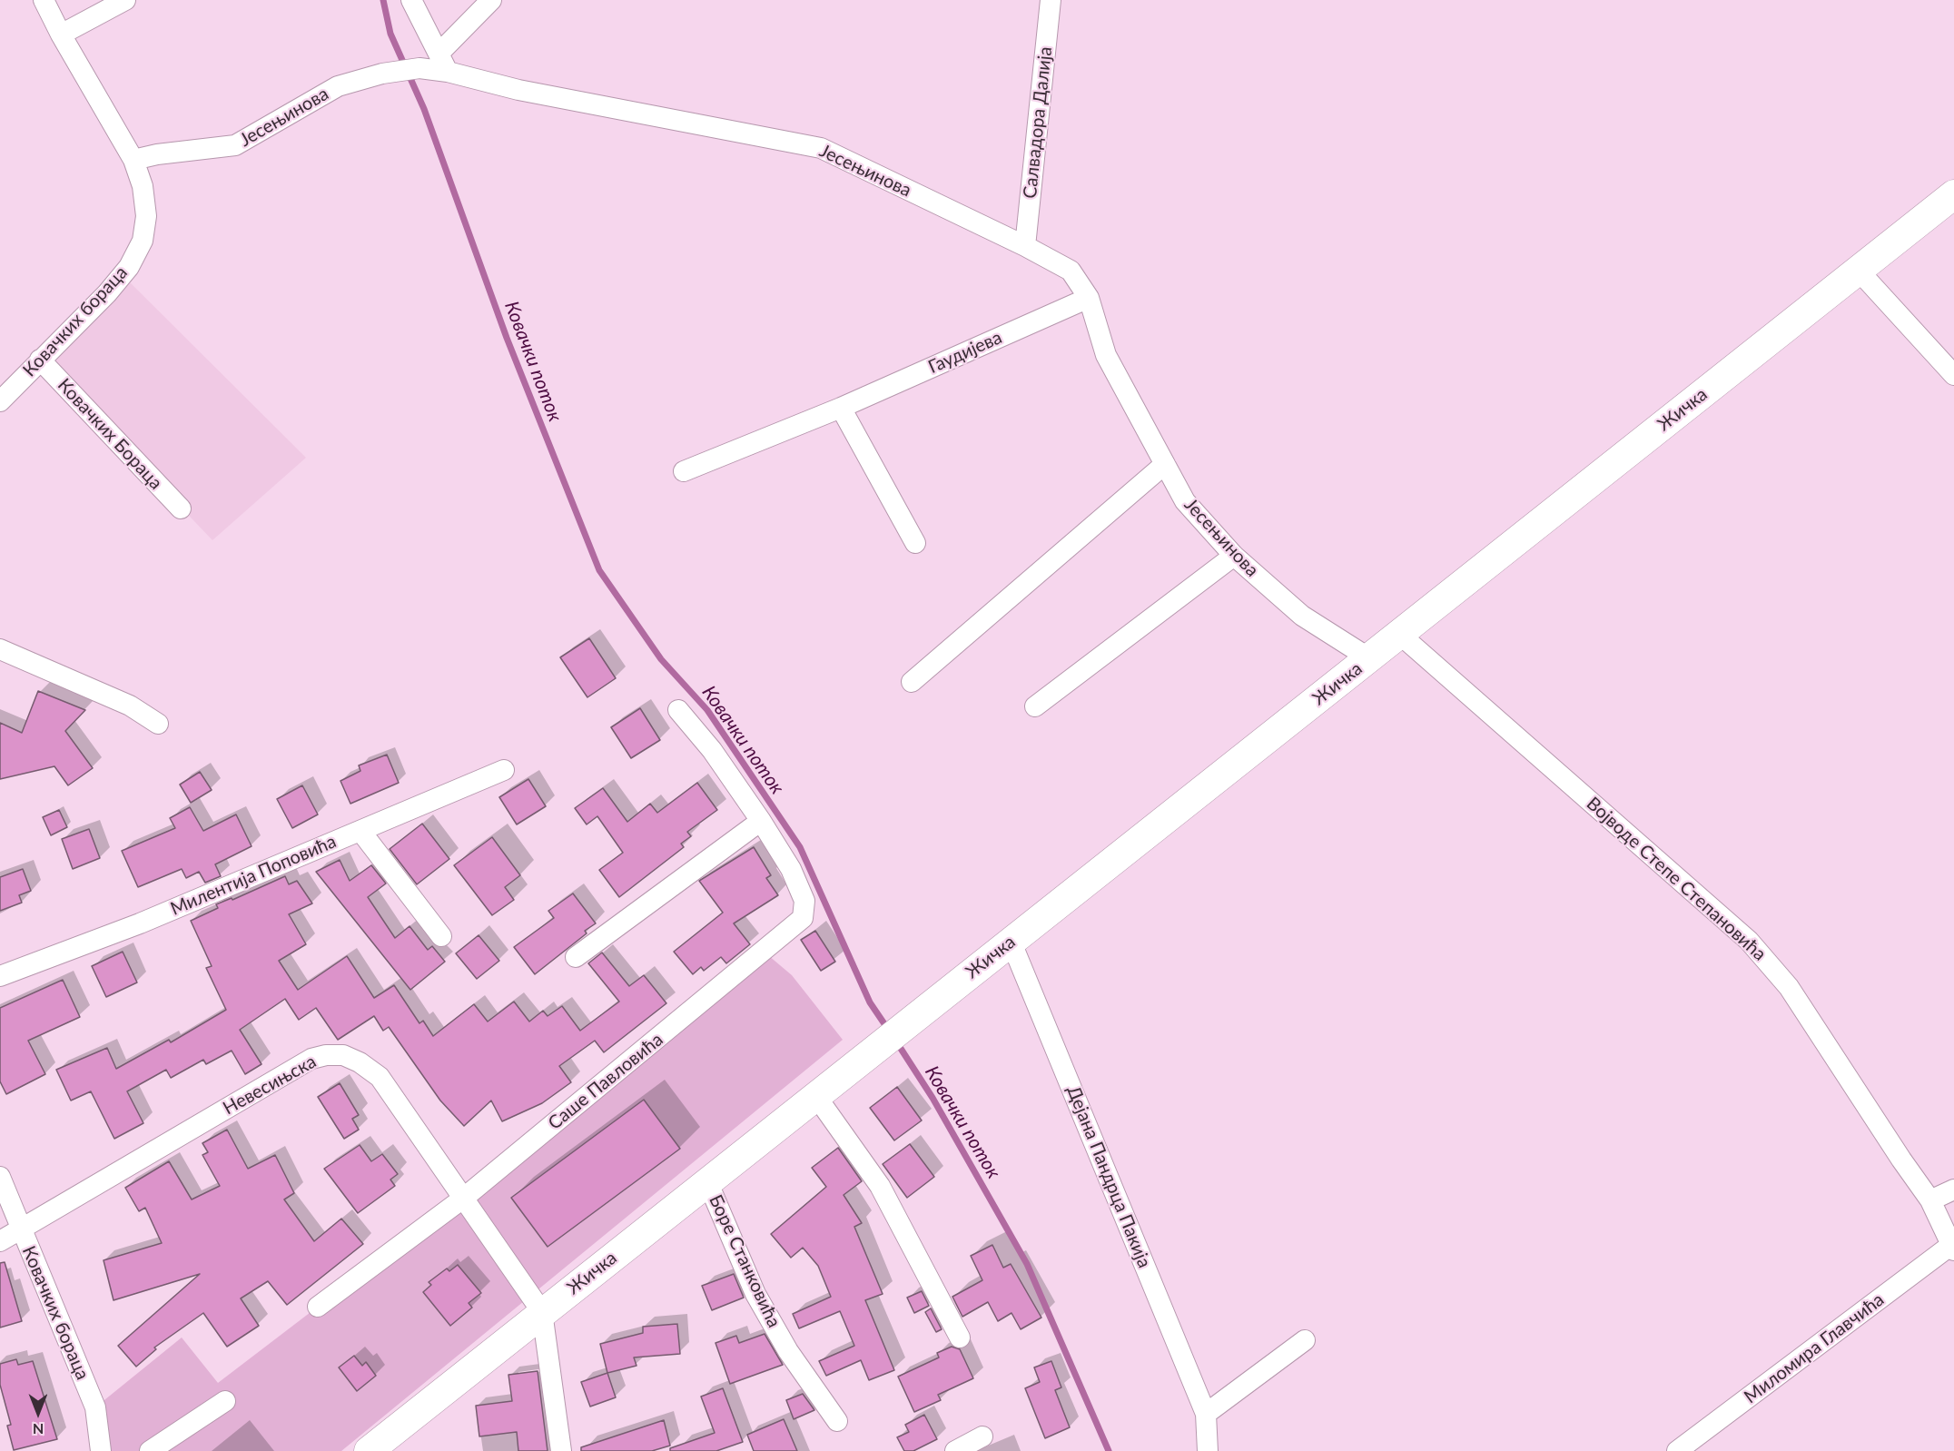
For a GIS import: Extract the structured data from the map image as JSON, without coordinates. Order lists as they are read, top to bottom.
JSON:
{
  "streets": {
    "main road": ["Жичка"],
    "street": [
      "Јесењинова",
      "Салвадора Далија",
      "Ковачких бораца",
      "Гаудијева",
      "Ковачких Бораца",
      "Милентија Поповића",
      "Војводе Степе Степановића",
      "Саше Павловића",
      "Невесињска",
      "Дејана Пандрца Пакија",
      "Боре Станковића",
      "Миломира Главчића"
    ]
  },
  "crossings": [
    ["Јесењинова", "Салвадора Далија"],
    ["Јесењинова", "Ковачких бораца"],
    ["Јесењинова", "Гаудијева"],
    ["Јесењинова", "Жичка"],
    ["Ковачких бораца", "Ковачких Бораца"],
    ["Ковачких бораца", "Невесињска"],
    ["Жичка", "Војводе Степе Степановића"],
    ["Жичка", "Невесињска"],
    ["Жичка", "Дејана Пандрца Пакија"],
    ["Жичка", "Боре Станковића"],
    ["Војводе Степе Степановића", "Миломира Главчића"],
    ["Саше Павловића", "Невесињска"]
  ],
  "water": ["Ковачки поток"],
  "north": "bottom"
}
